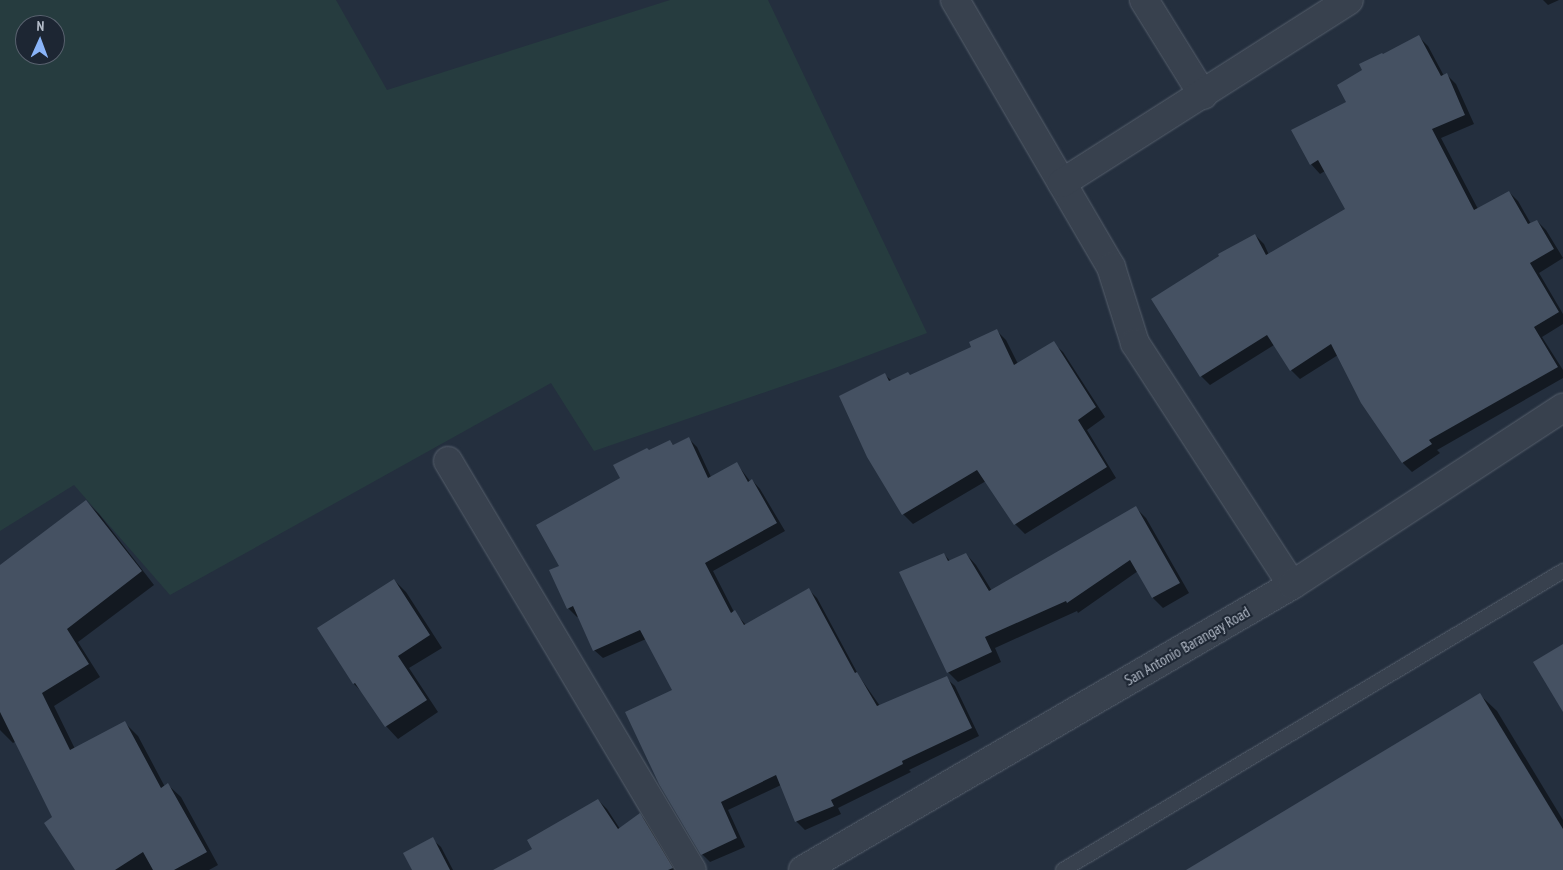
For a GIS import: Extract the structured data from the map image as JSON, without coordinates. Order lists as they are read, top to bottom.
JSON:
{
  "streets": {
    "street": ["San Antonio Barangay Road"]
  },
  "north": "top"
}
